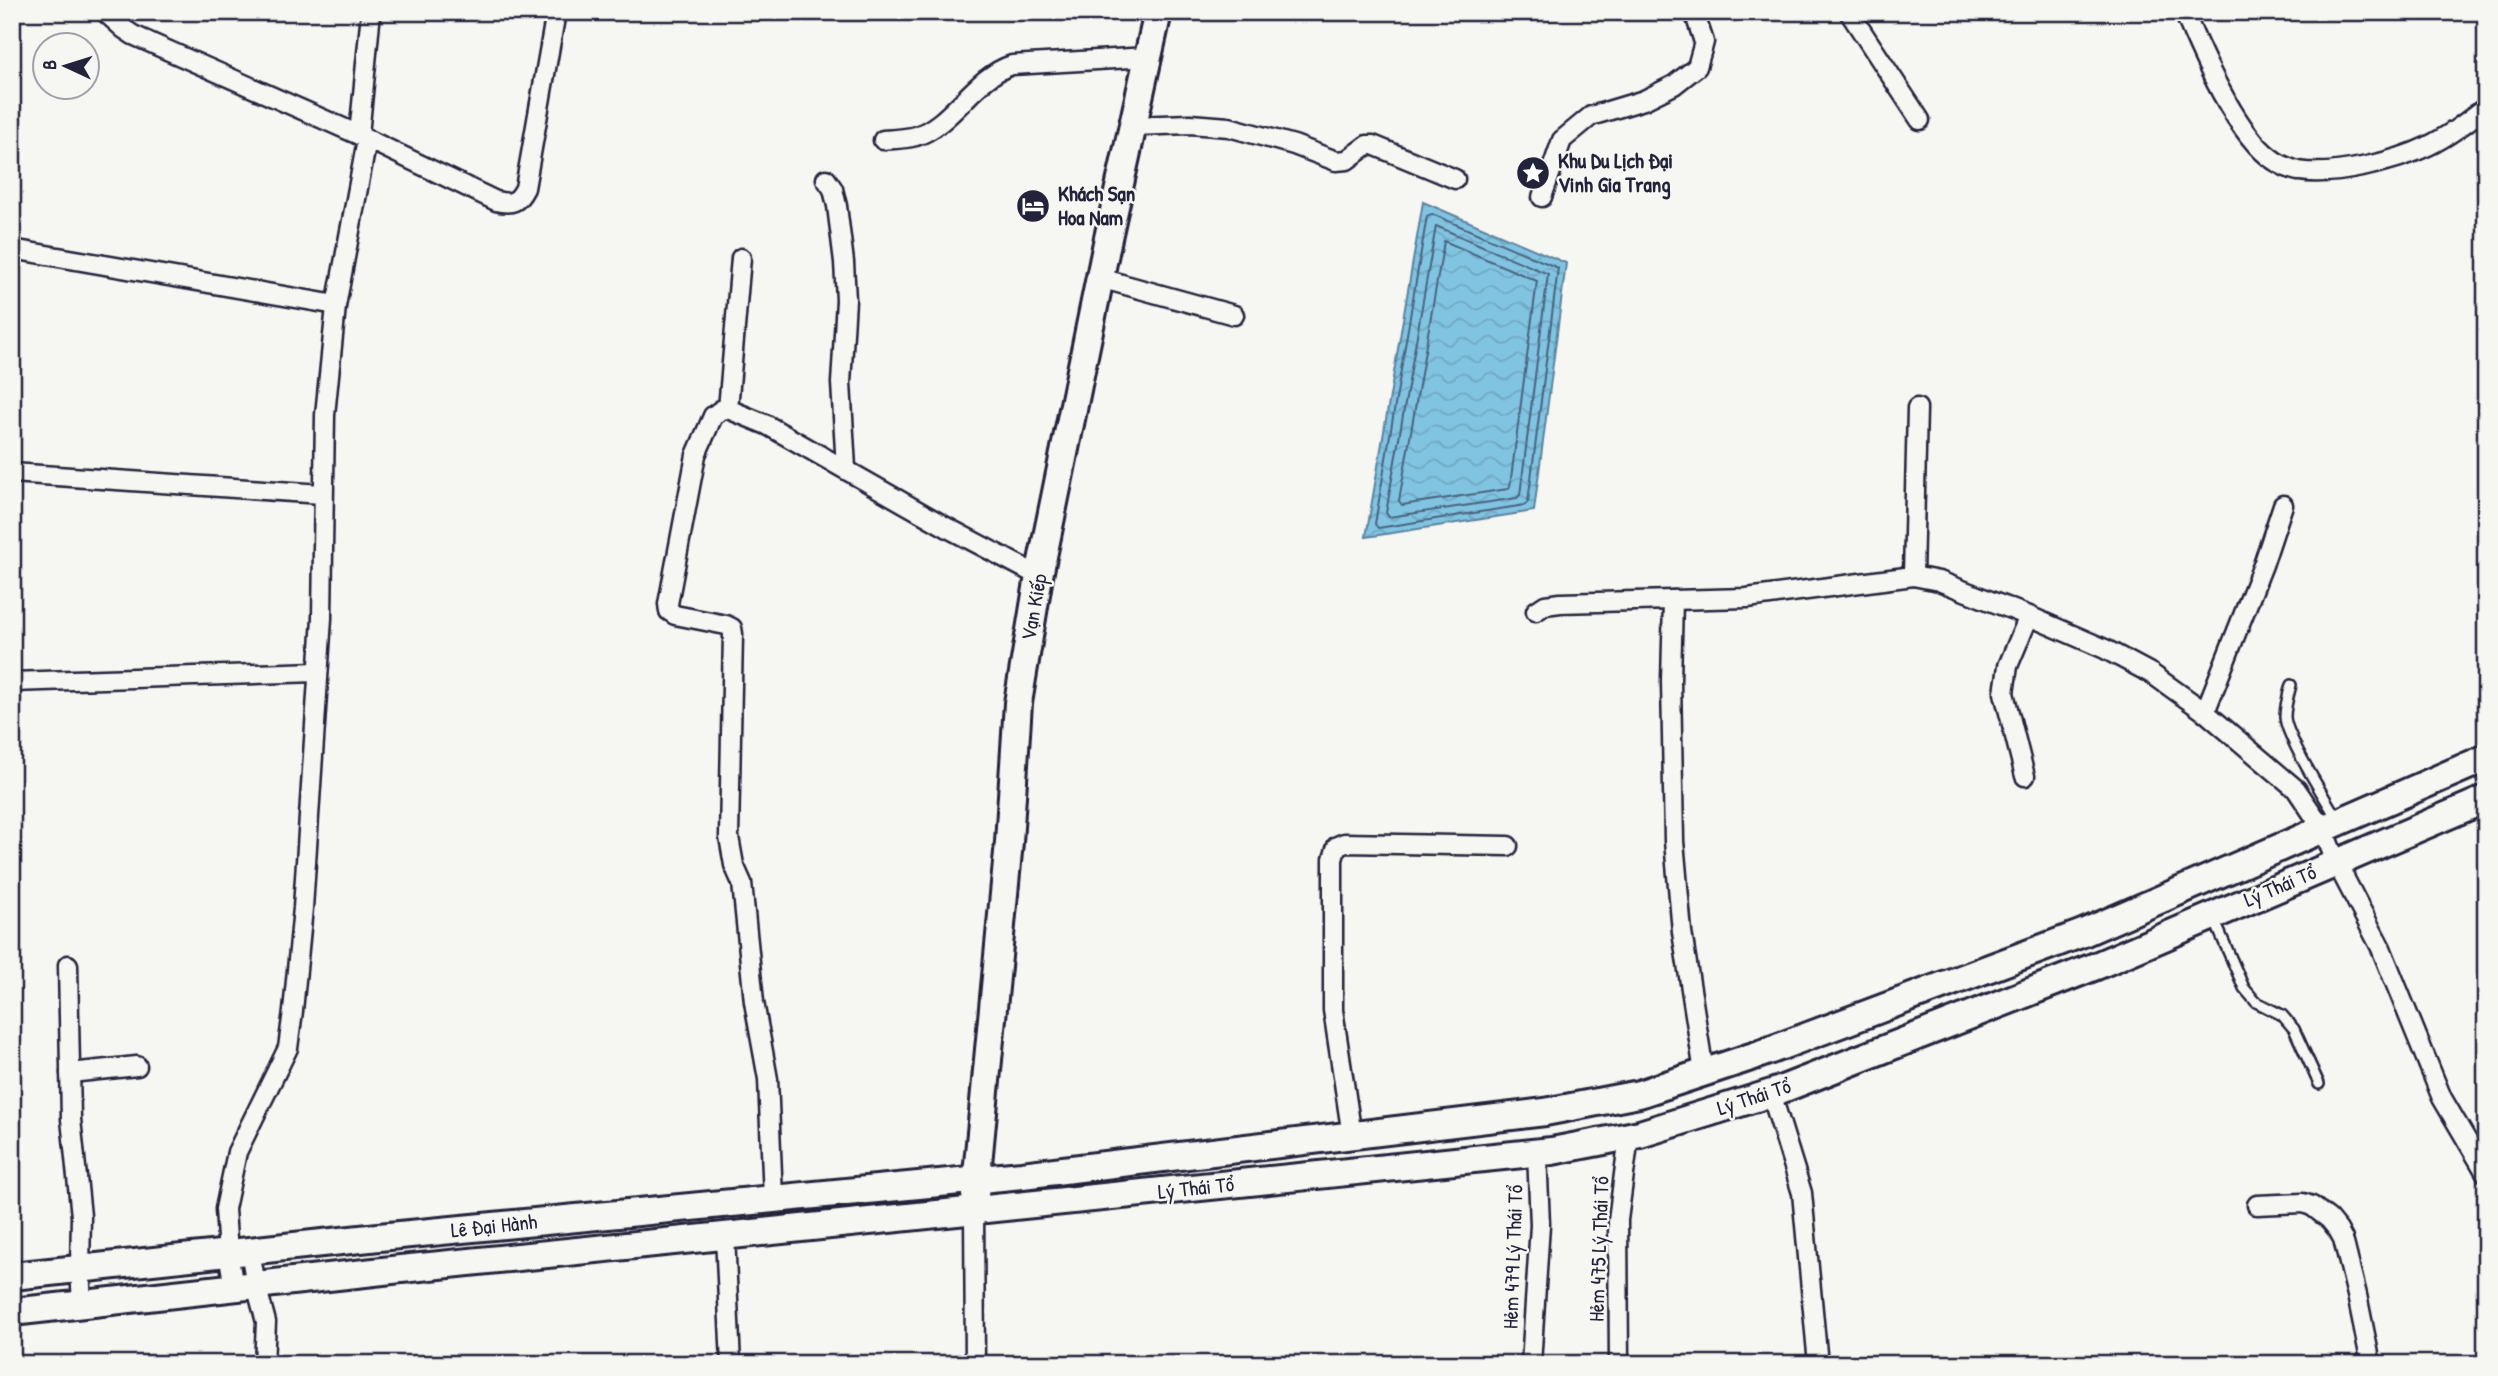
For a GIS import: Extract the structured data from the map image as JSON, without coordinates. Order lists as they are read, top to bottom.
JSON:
{
  "streets": {
    "main road": ["Vạn Kiếp", "Lý Thái Tổ", "Lê Đại Hành"],
    "street": ["Hẻm 475 Lý Thái Tổ", "Hẻm 479 Lý Thái Tổ"]
  },
  "crossings": [
    ["Vạn Kiếp", "Lý Thái Tổ"],
    ["Vạn Kiếp", "Lê Đại Hành"],
    ["Lý Thái Tổ", "Lê Đại Hành"],
    ["Lý Thái Tổ", "Hẻm 475 Lý Thái Tổ"],
    ["Lý Thái Tổ", "Hẻm 479 Lý Thái Tổ"]
  ],
  "places": {
    "place": ["Khu Du Lịch Đại Vinh Gia Trang"],
    "hotel": ["Khách Sạn Hoa Nam"]
  },
  "north": "left"
}
